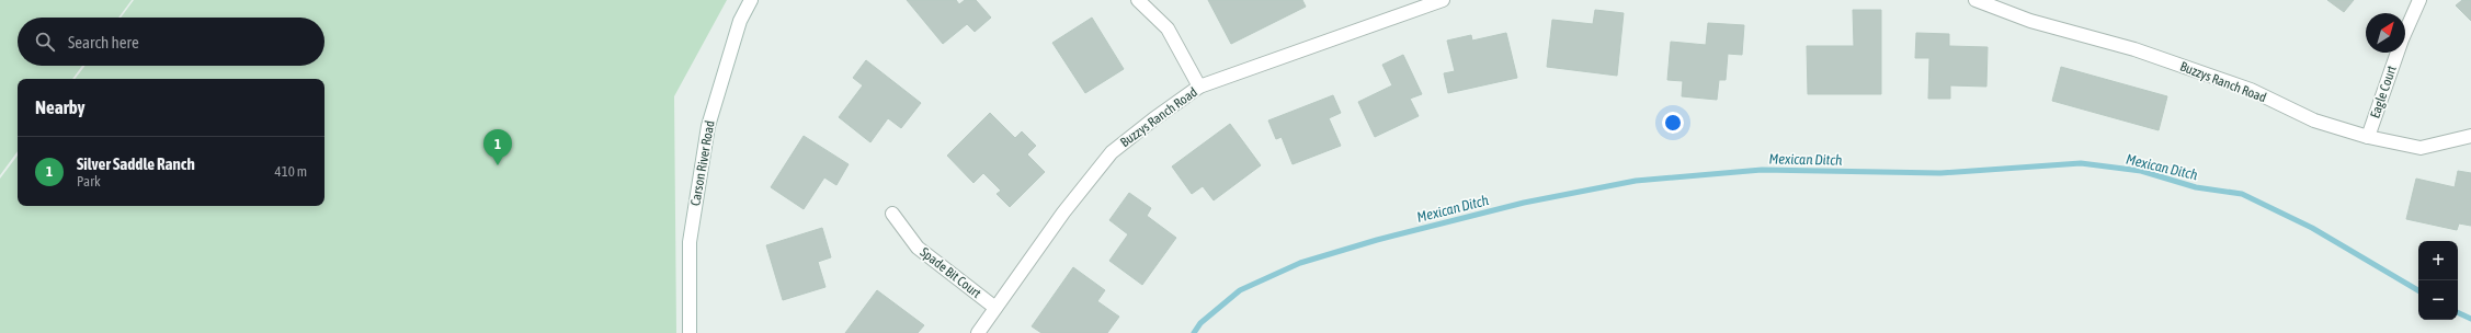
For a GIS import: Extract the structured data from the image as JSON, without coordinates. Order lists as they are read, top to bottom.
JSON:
{
  "streets": {
    "street": [
      "Buzzys Ranch Road",
      "Eagle Court",
      "Carson River Road",
      "Spade Bit Court"
    ]
  },
  "crossings": [
    ["Buzzys Ranch Road", "Eagle Court"],
    ["Buzzys Ranch Road", "Spade Bit Court"]
  ],
  "water": ["Mexican Ditch"],
  "north": "top right",
  "page": {
    "search": "Search here",
    "heading": "Nearby",
    "pins": "1",
    "list": [
      {
        "mark": "1",
        "name": "Silver Saddle Ranch",
        "note": "Park",
        "value": "410 m"
      }
    ],
    "map_buttons": ["+", "−"]
  }
}
